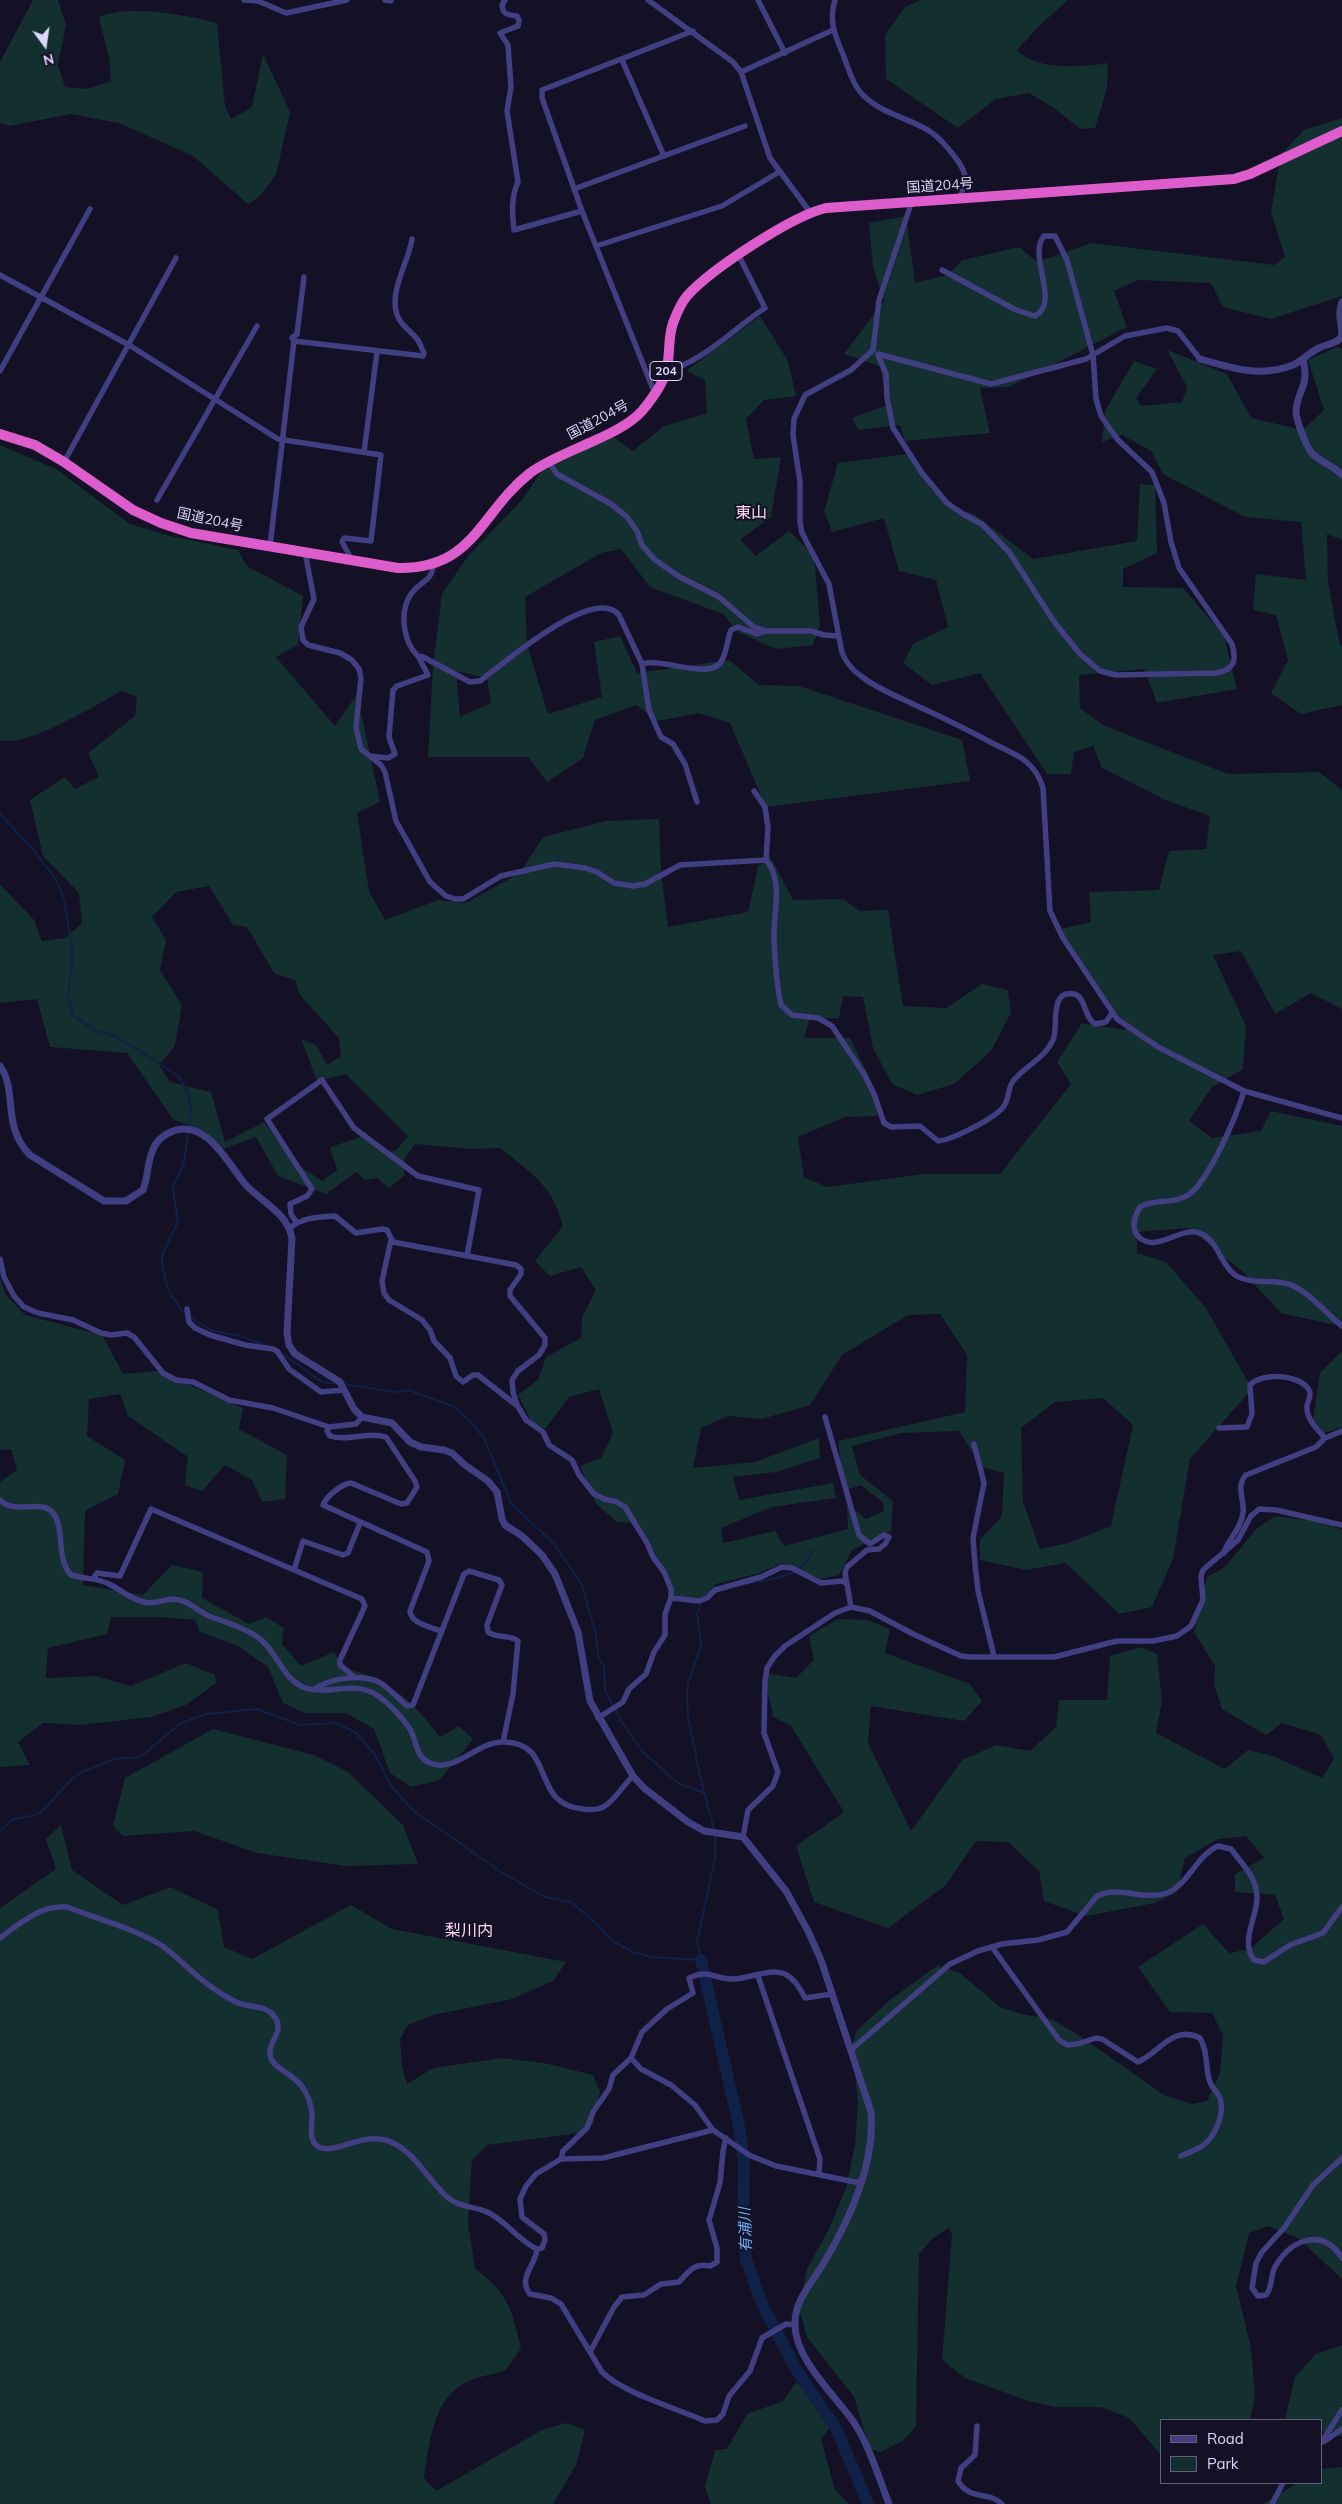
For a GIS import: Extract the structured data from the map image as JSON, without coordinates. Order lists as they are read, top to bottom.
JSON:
{
  "streets": {
    "highway": ["国道204号", "204"]
  },
  "districts": ["東山", "梨川内"],
  "water": ["有浦川"],
  "legend": ["Road", "Park"],
  "north": "bottom"
}
